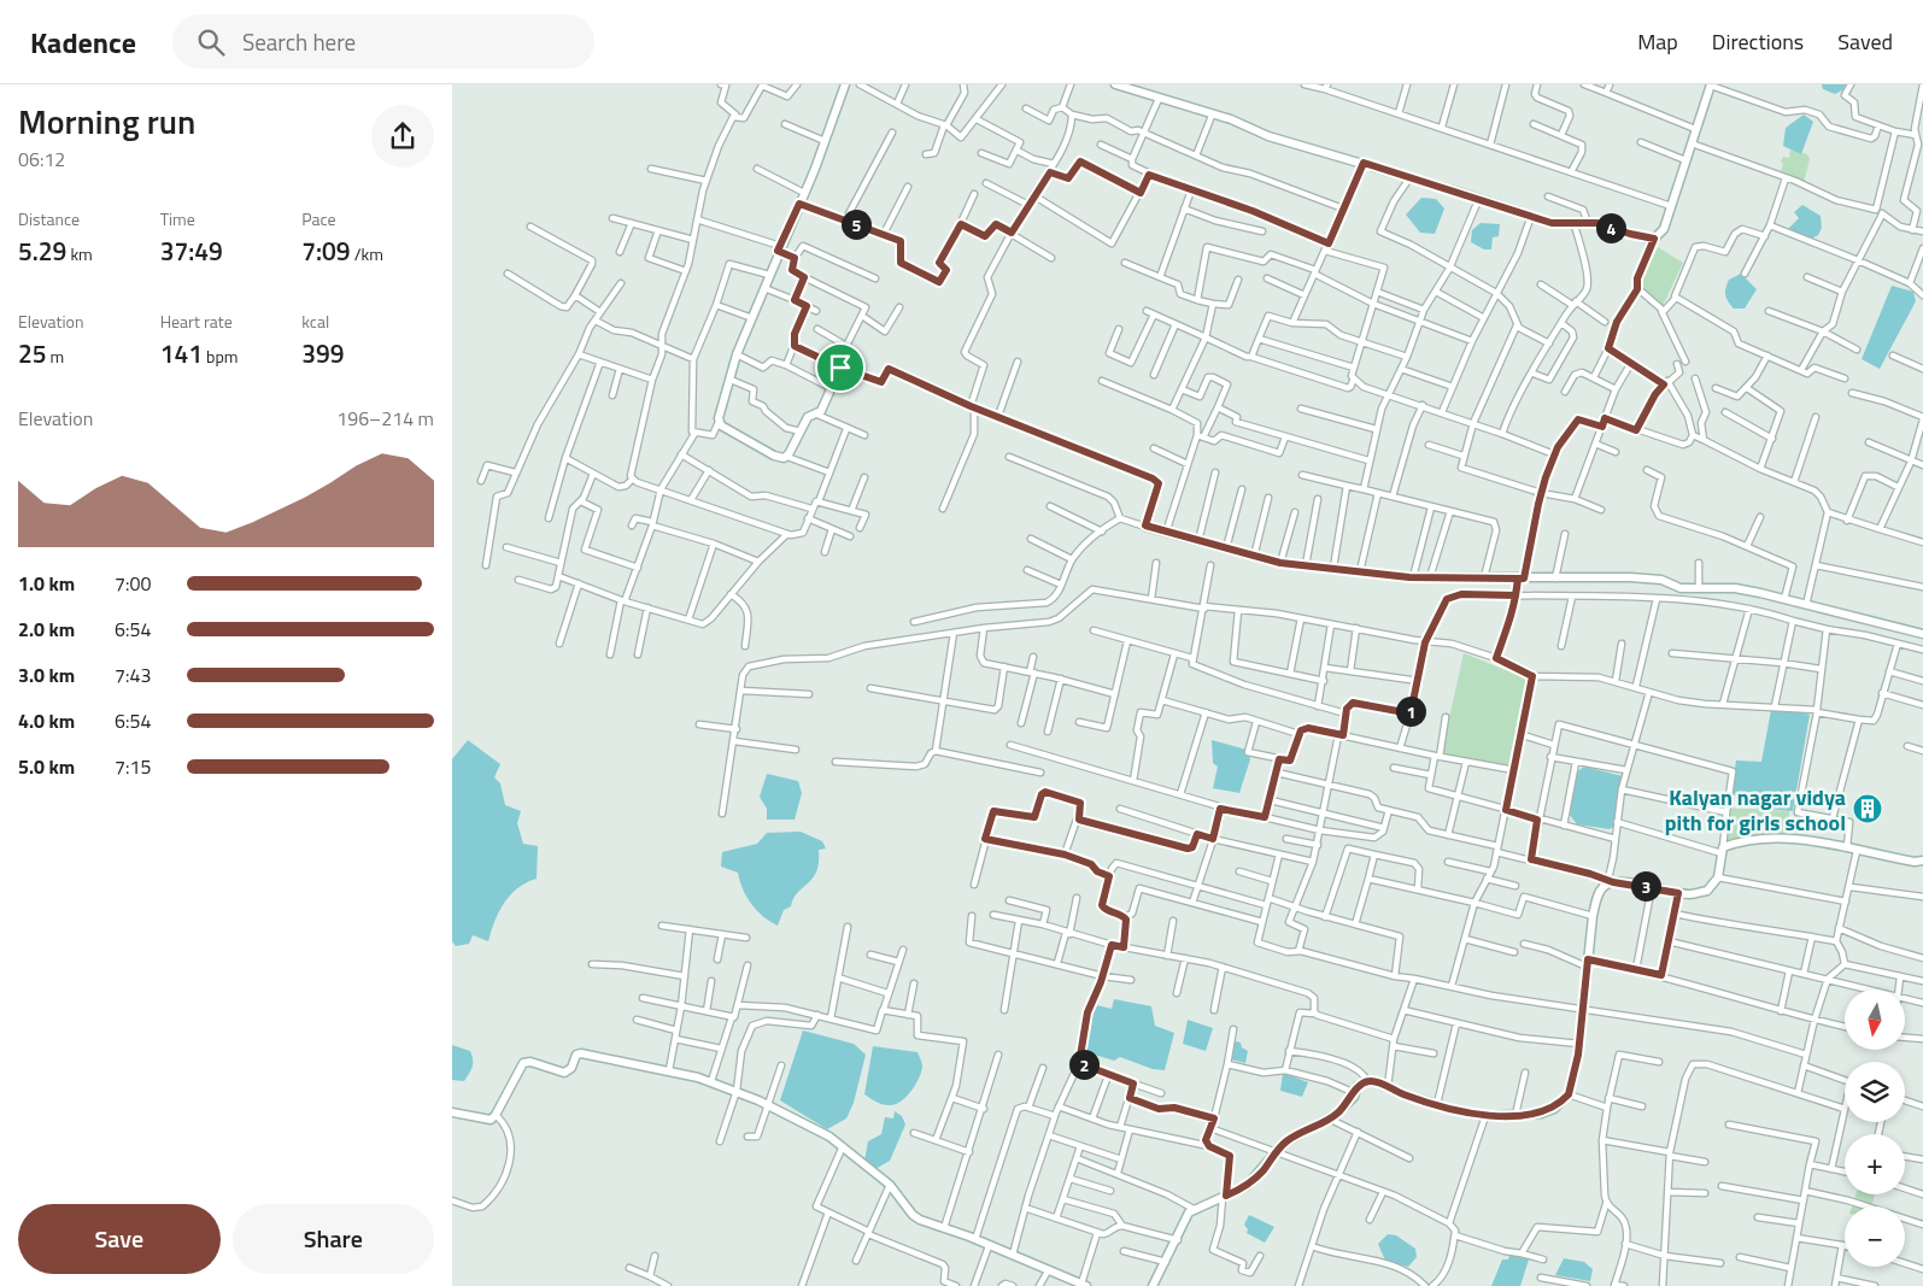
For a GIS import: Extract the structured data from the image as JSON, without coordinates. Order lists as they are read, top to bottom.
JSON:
{
  "places": {
    "building": ["Kalyan nagar vidya pith for girls school"]
  },
  "north": "bottom",
  "page": {
    "header": "Kadence",
    "search": "Search here",
    "nav": ["Map", "Directions", "Saved"],
    "heading": ["Morning run", "06:12"],
    "stats": [
      ["Distance", "5.29 km"],
      ["Time", "37:49"],
      ["Pace", "7:09 /km"],
      ["Elevation", "25 m"],
      ["Heart rate", "141 bpm"],
      ["kcal", "399"]
    ],
    "pins": [
      "5",
      "4",
      "1",
      "3",
      "2"
    ],
    "chart": ["Elevation", "196–214 m"],
    "list": [
      {
        "name": "1.0 km",
        "note": "7:00"
      },
      {
        "name": "2.0 km",
        "note": "6:54"
      },
      {
        "name": "3.0 km",
        "note": "7:43"
      },
      {
        "name": "4.0 km",
        "note": "6:54"
      },
      {
        "name": "5.0 km",
        "note": "7:15"
      }
    ],
    "map_buttons": ["+", "−"],
    "buttons": ["Save", "Share"]
  }
}
